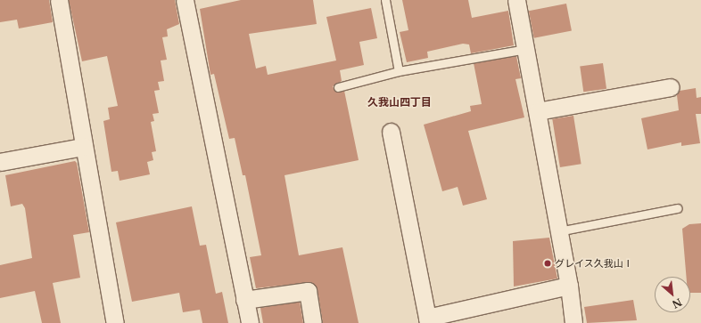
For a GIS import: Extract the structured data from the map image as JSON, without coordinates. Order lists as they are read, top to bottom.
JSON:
{
  "districts": ["久我山四丁目"],
  "places": ["グレイス久我山Ⅰ"],
  "north": "bottom right"
}
